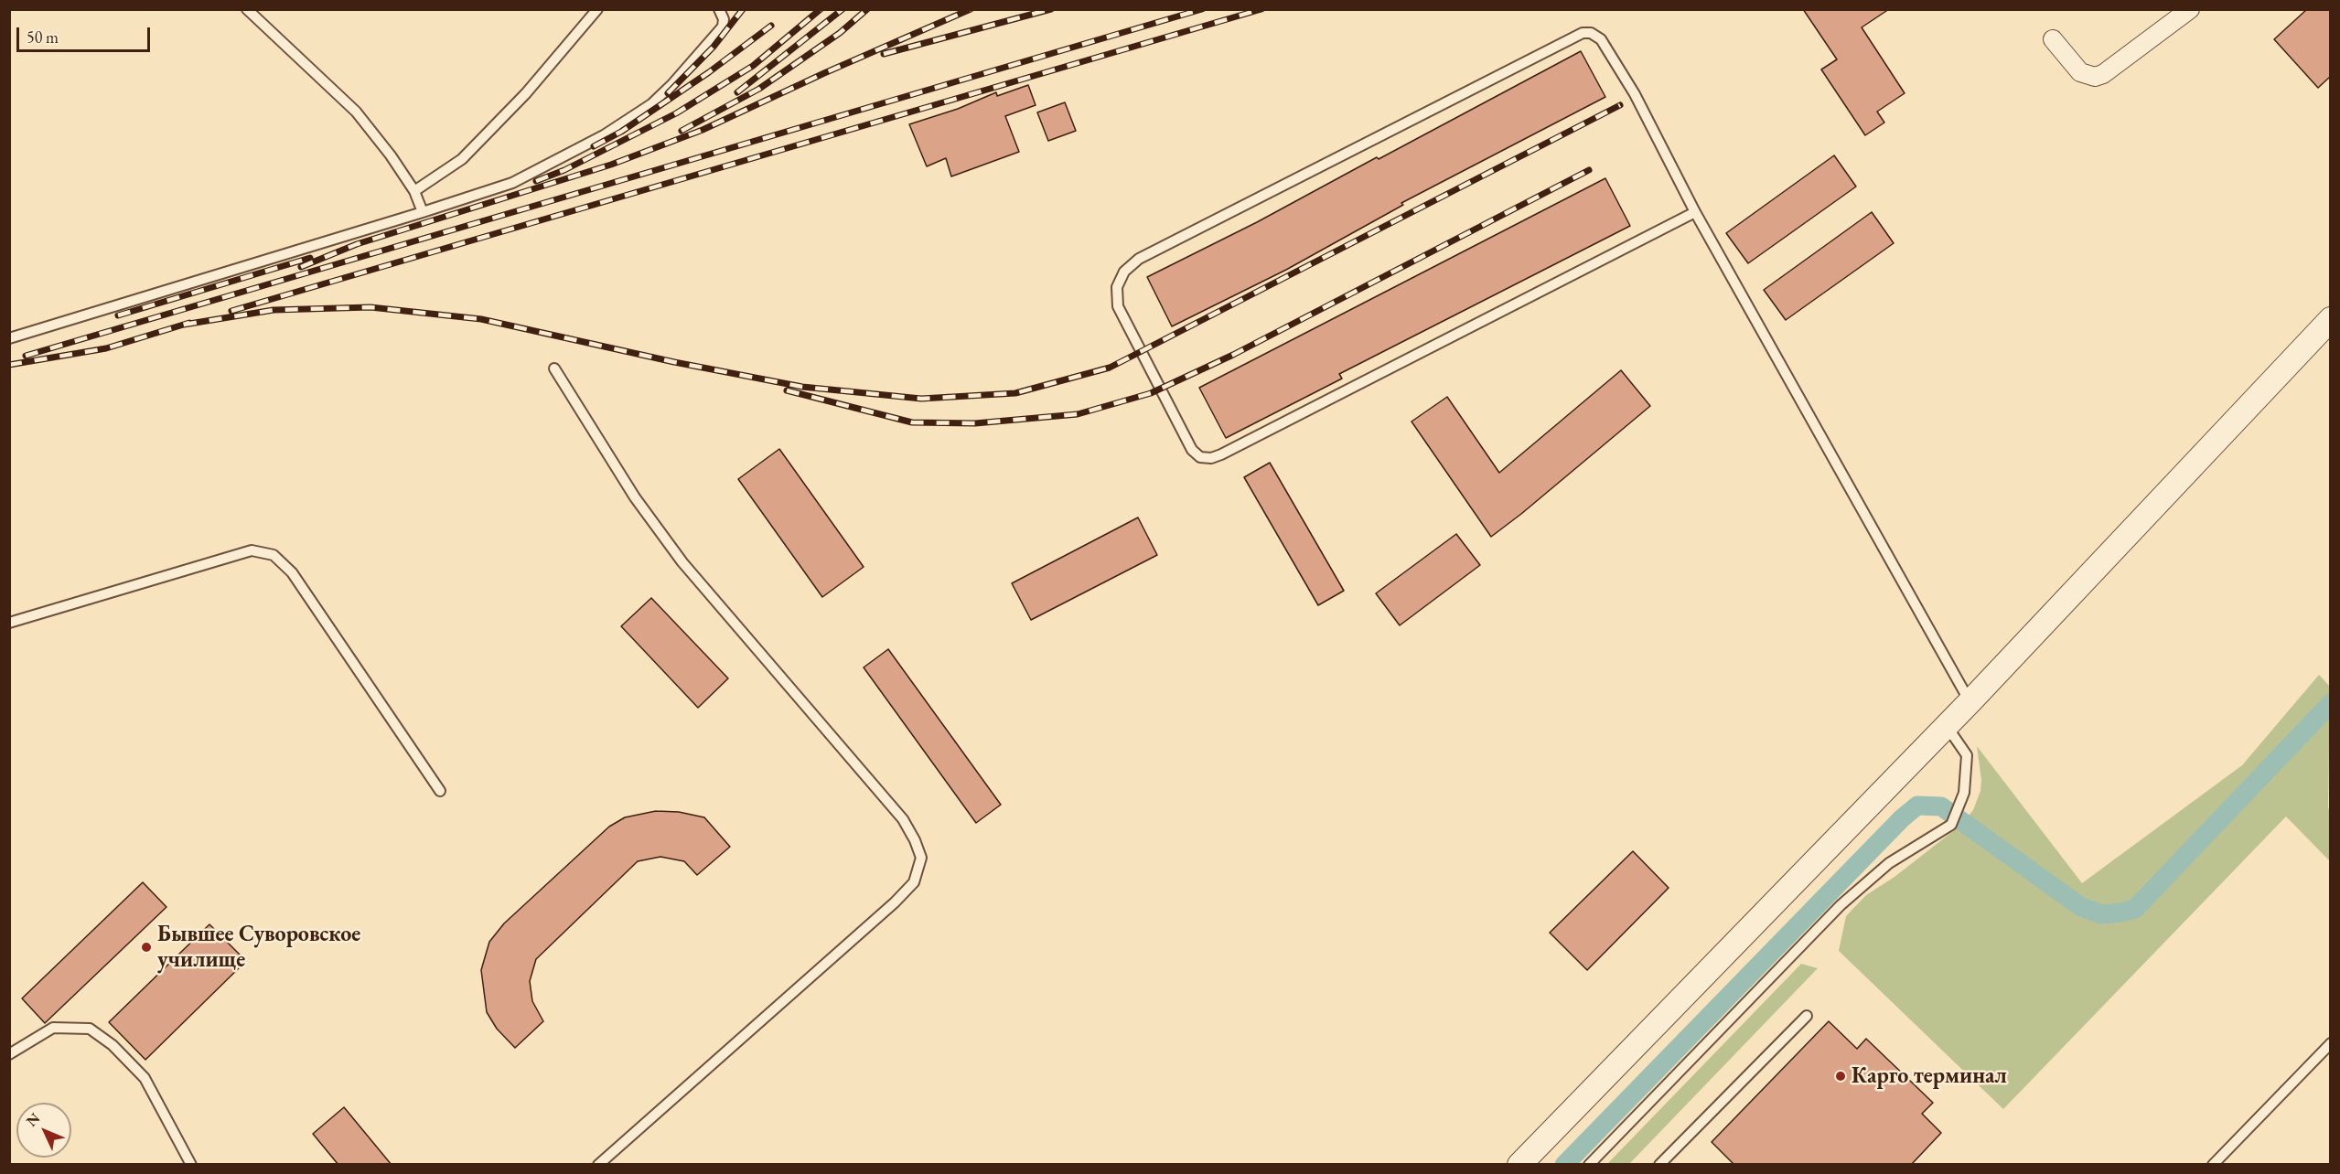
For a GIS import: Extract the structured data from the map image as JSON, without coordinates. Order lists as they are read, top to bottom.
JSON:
{
  "places": ["Бывшее Суворовское училище", "Карго терминал"],
  "scale_bar": "50 m",
  "north": "top left"
}
